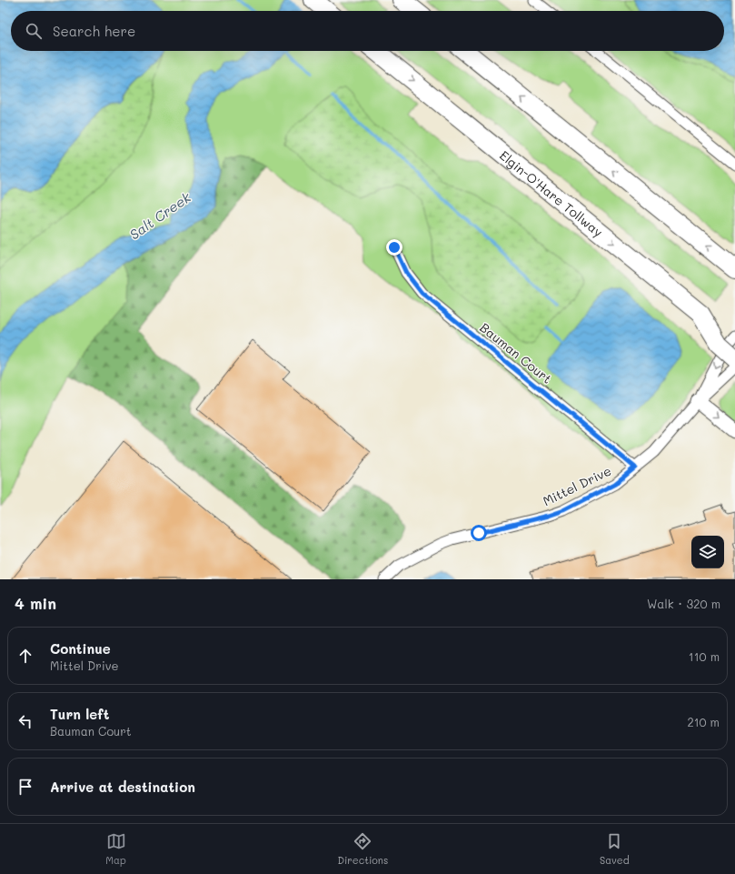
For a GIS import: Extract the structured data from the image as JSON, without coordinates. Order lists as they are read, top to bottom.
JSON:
{
  "streets": {
    "highway": ["Elgin-O'Hare Tollway"],
    "street": ["Bauman Court", "Mittel Drive"]
  },
  "crossings": [
    ["Bauman Court", "Mittel Drive"]
  ],
  "water": ["Salt Creek"],
  "page": {
    "search": "Search here",
    "heading": ["4 min", "Walk · 320 m"],
    "list": [
      ["Continue", "Mittel Drive", "110 m"],
      ["Turn left", "Bauman Court", "210 m"],
      "Arrive at destination"
    ],
    "nav": ["Map", "Directions", "Saved"]
  }
}
